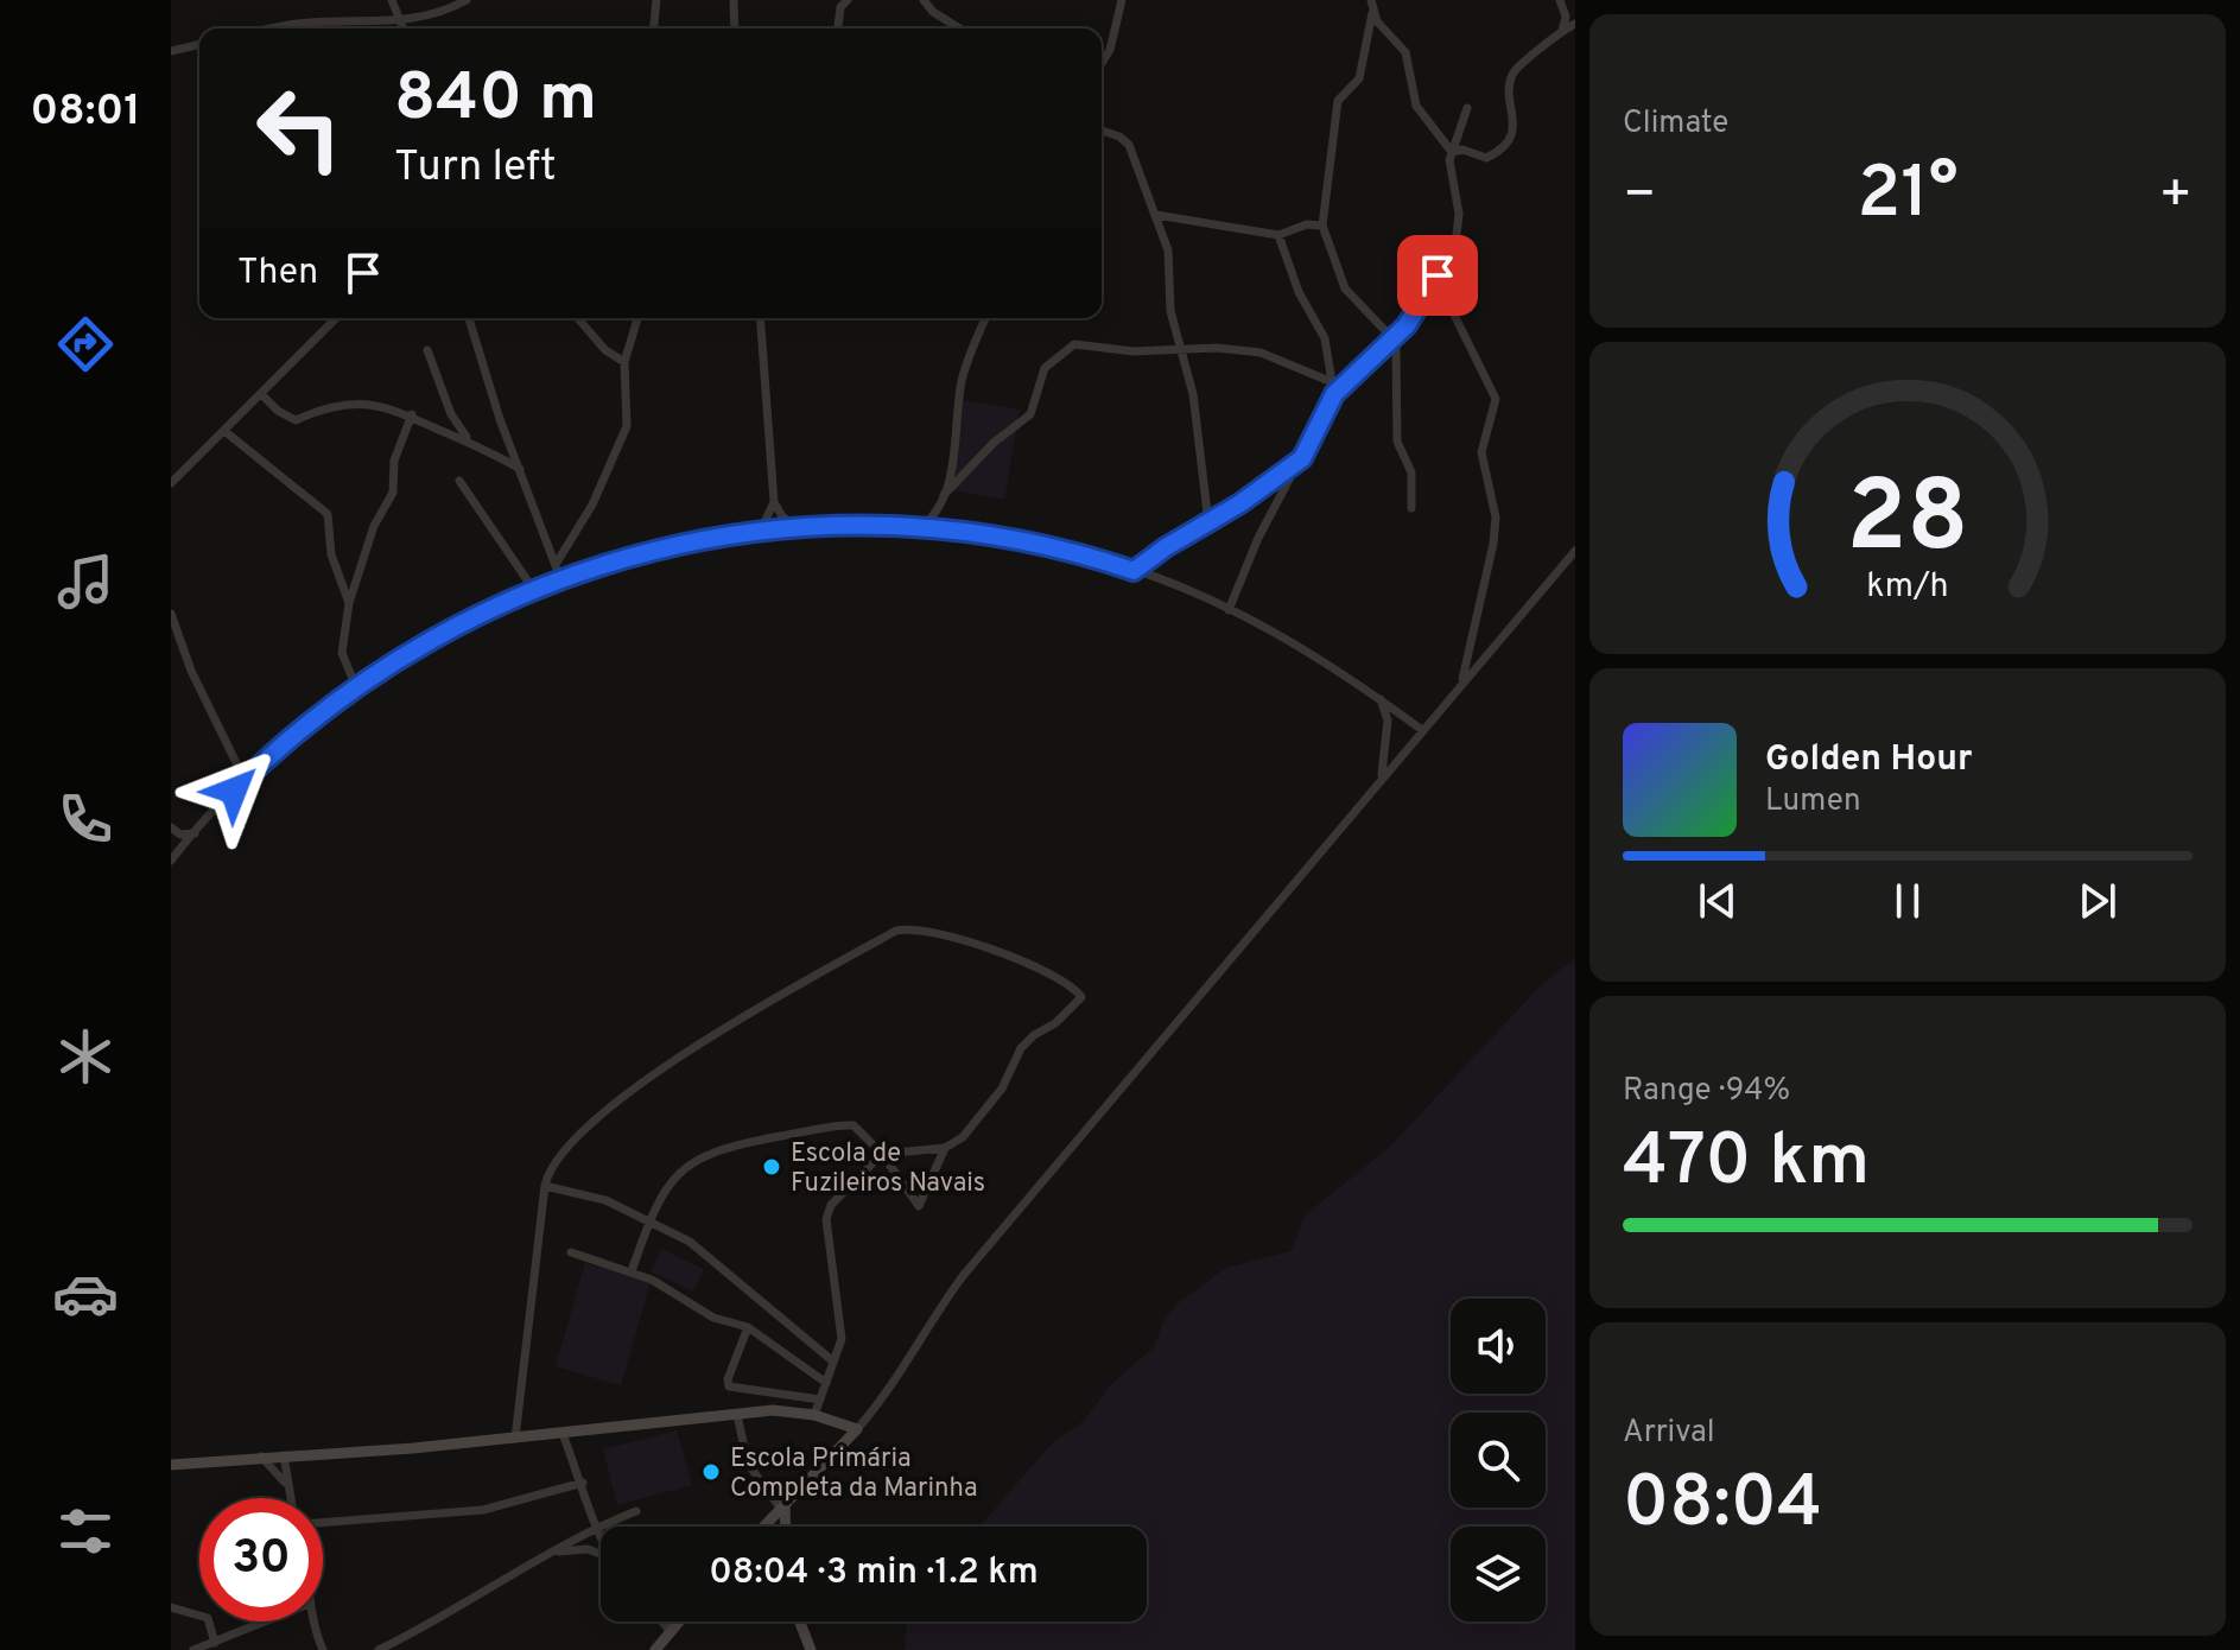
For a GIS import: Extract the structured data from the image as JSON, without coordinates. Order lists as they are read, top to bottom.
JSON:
{
  "places": ["Escola de Fuzileiros Navais", "Escola Primária Completa da Marinha"],
  "page": {
    "tabs": "08:01",
    "tile": [
      "Climate",
      ["Range · 94%", "470 km"],
      ["Arrival", "08:04"]
    ],
    "turn": ["840 m", "Turn left"],
    "heat": ["−", "21°", "+"],
    "then": "Then",
    "song": ["Golden Hour", "Lumen"],
    "limit": "30",
    "trip": "08:04 · 3 min · 1.2 km",
    "gauge": ["28", "km/h"]
  }
}
